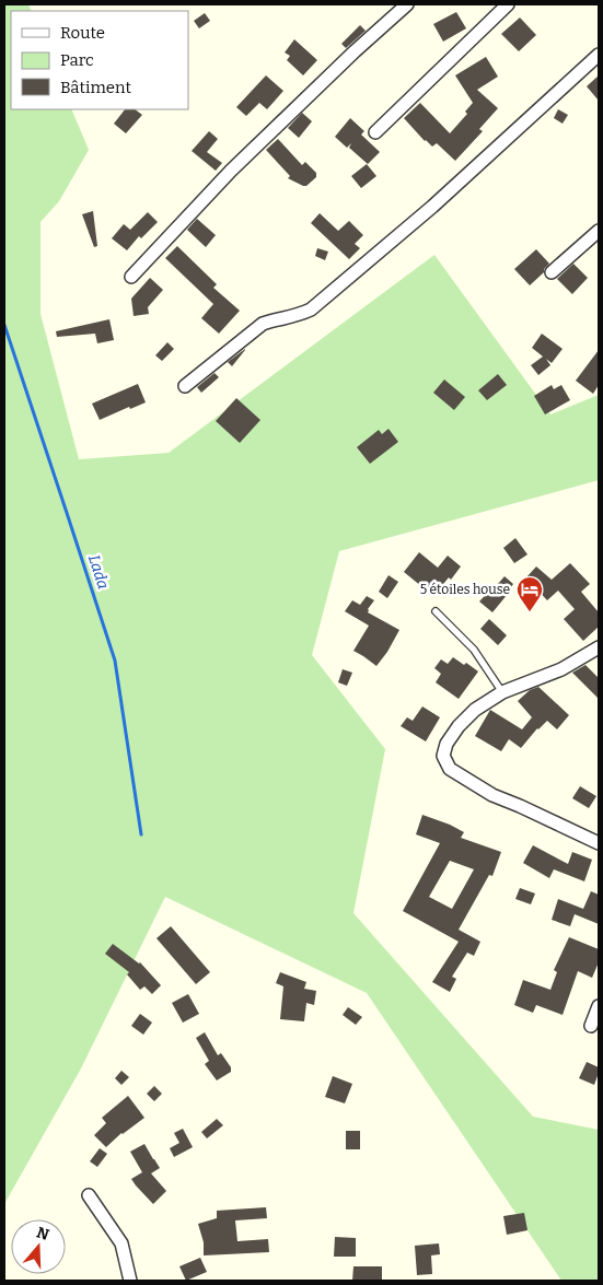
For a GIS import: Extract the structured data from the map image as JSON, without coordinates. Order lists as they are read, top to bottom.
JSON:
{
  "water": ["Lada"],
  "places": {
    "hotel": ["5 étoiles house"]
  },
  "legend": ["Route", "Parc", "Bâtiment"],
  "north": "top"
}
